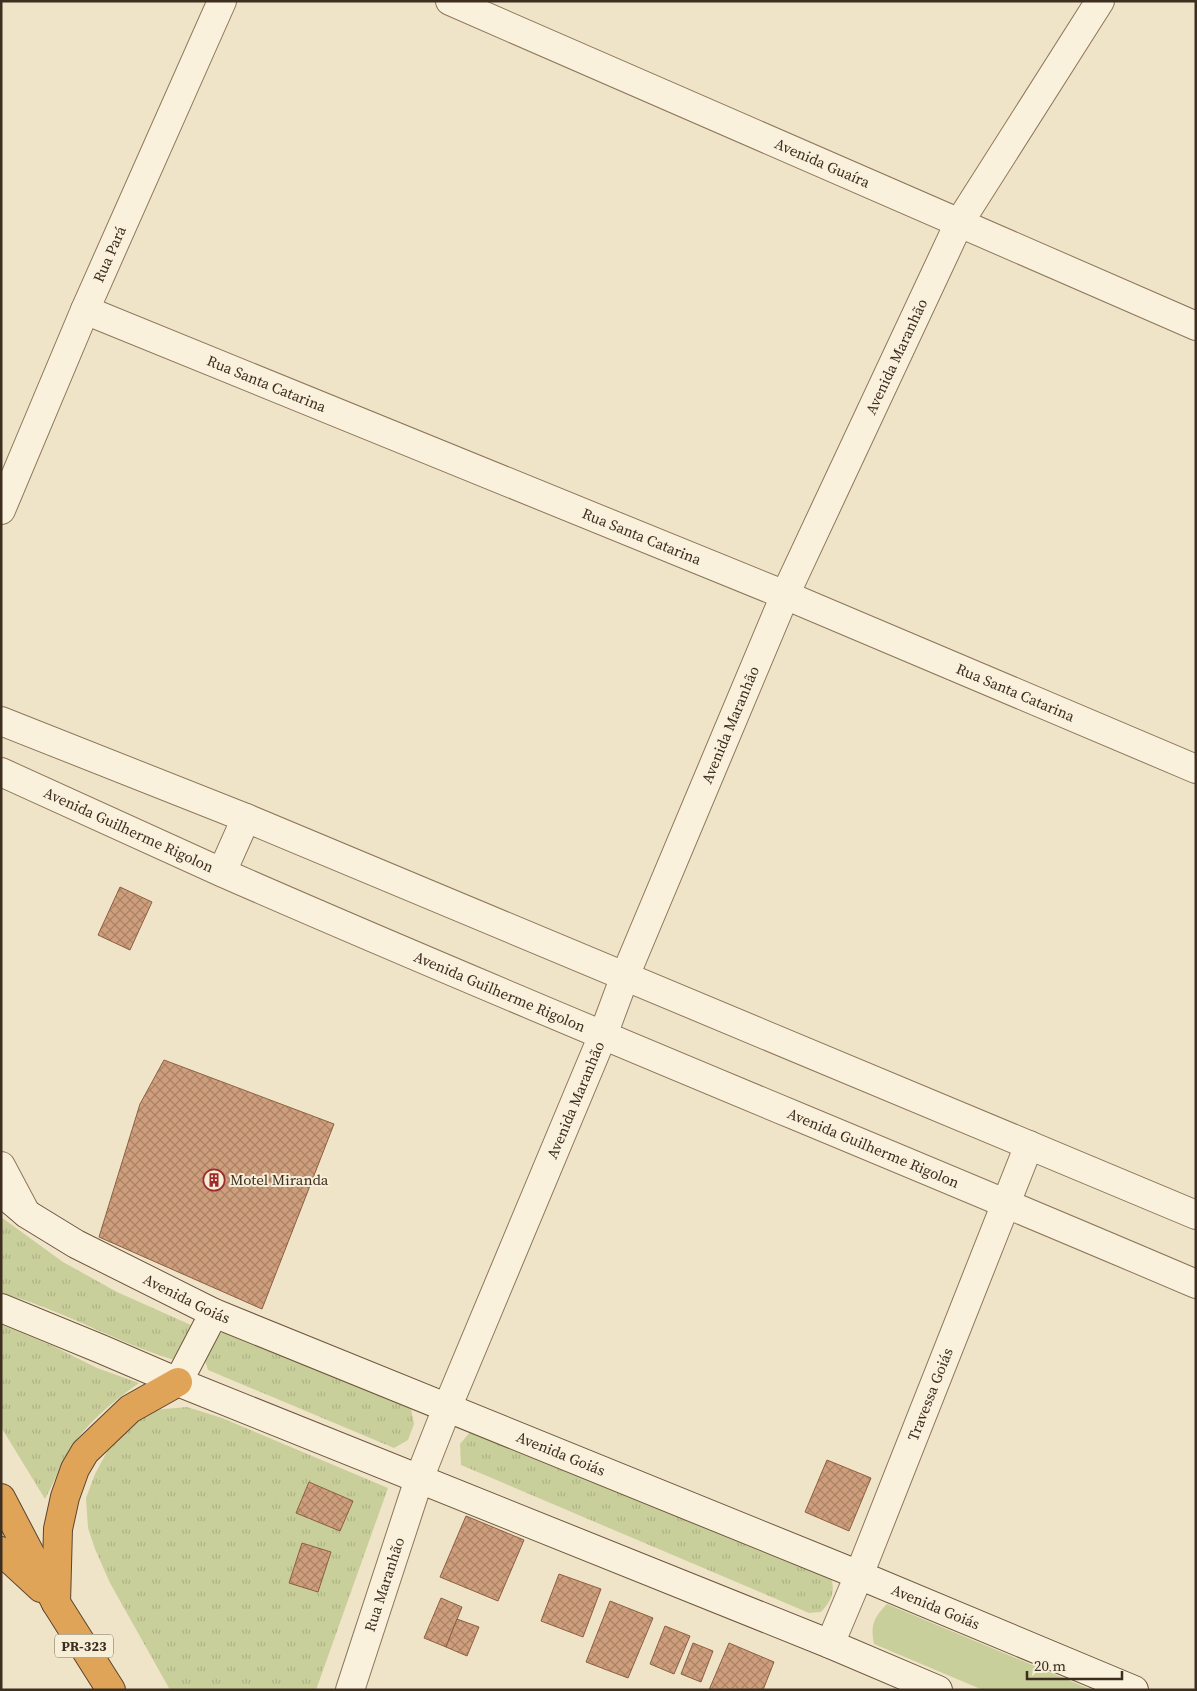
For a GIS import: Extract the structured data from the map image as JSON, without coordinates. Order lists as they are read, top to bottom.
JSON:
{
  "streets": {
    "highway": ["PR-323"],
    "street": [
      "Avenida Guaíra",
      "Rua Pará",
      "Avenida Maranhão",
      "Rua Santa Catarina",
      "Avenida Guilherme Rigolon",
      "Avenida Goiás",
      "Travessa Goiás",
      "Rua Maranhão"
    ]
  },
  "crossings": [
    ["Avenida Guaíra", "Avenida Maranhão"],
    ["Rua Pará", "Rua Santa Catarina"],
    ["Avenida Maranhão", "Rua Santa Catarina"],
    ["Avenida Maranhão", "Avenida Guilherme Rigolon"],
    ["Avenida Maranhão", "Avenida Goiás"],
    ["Avenida Maranhão", "Rua Maranhão"],
    ["Avenida Guilherme Rigolon", "Travessa Goiás"],
    ["Avenida Goiás", "Travessa Goiás"]
  ],
  "places": {
    "building": ["Motel Miranda"]
  },
  "scale_bar": "20 m"
}
